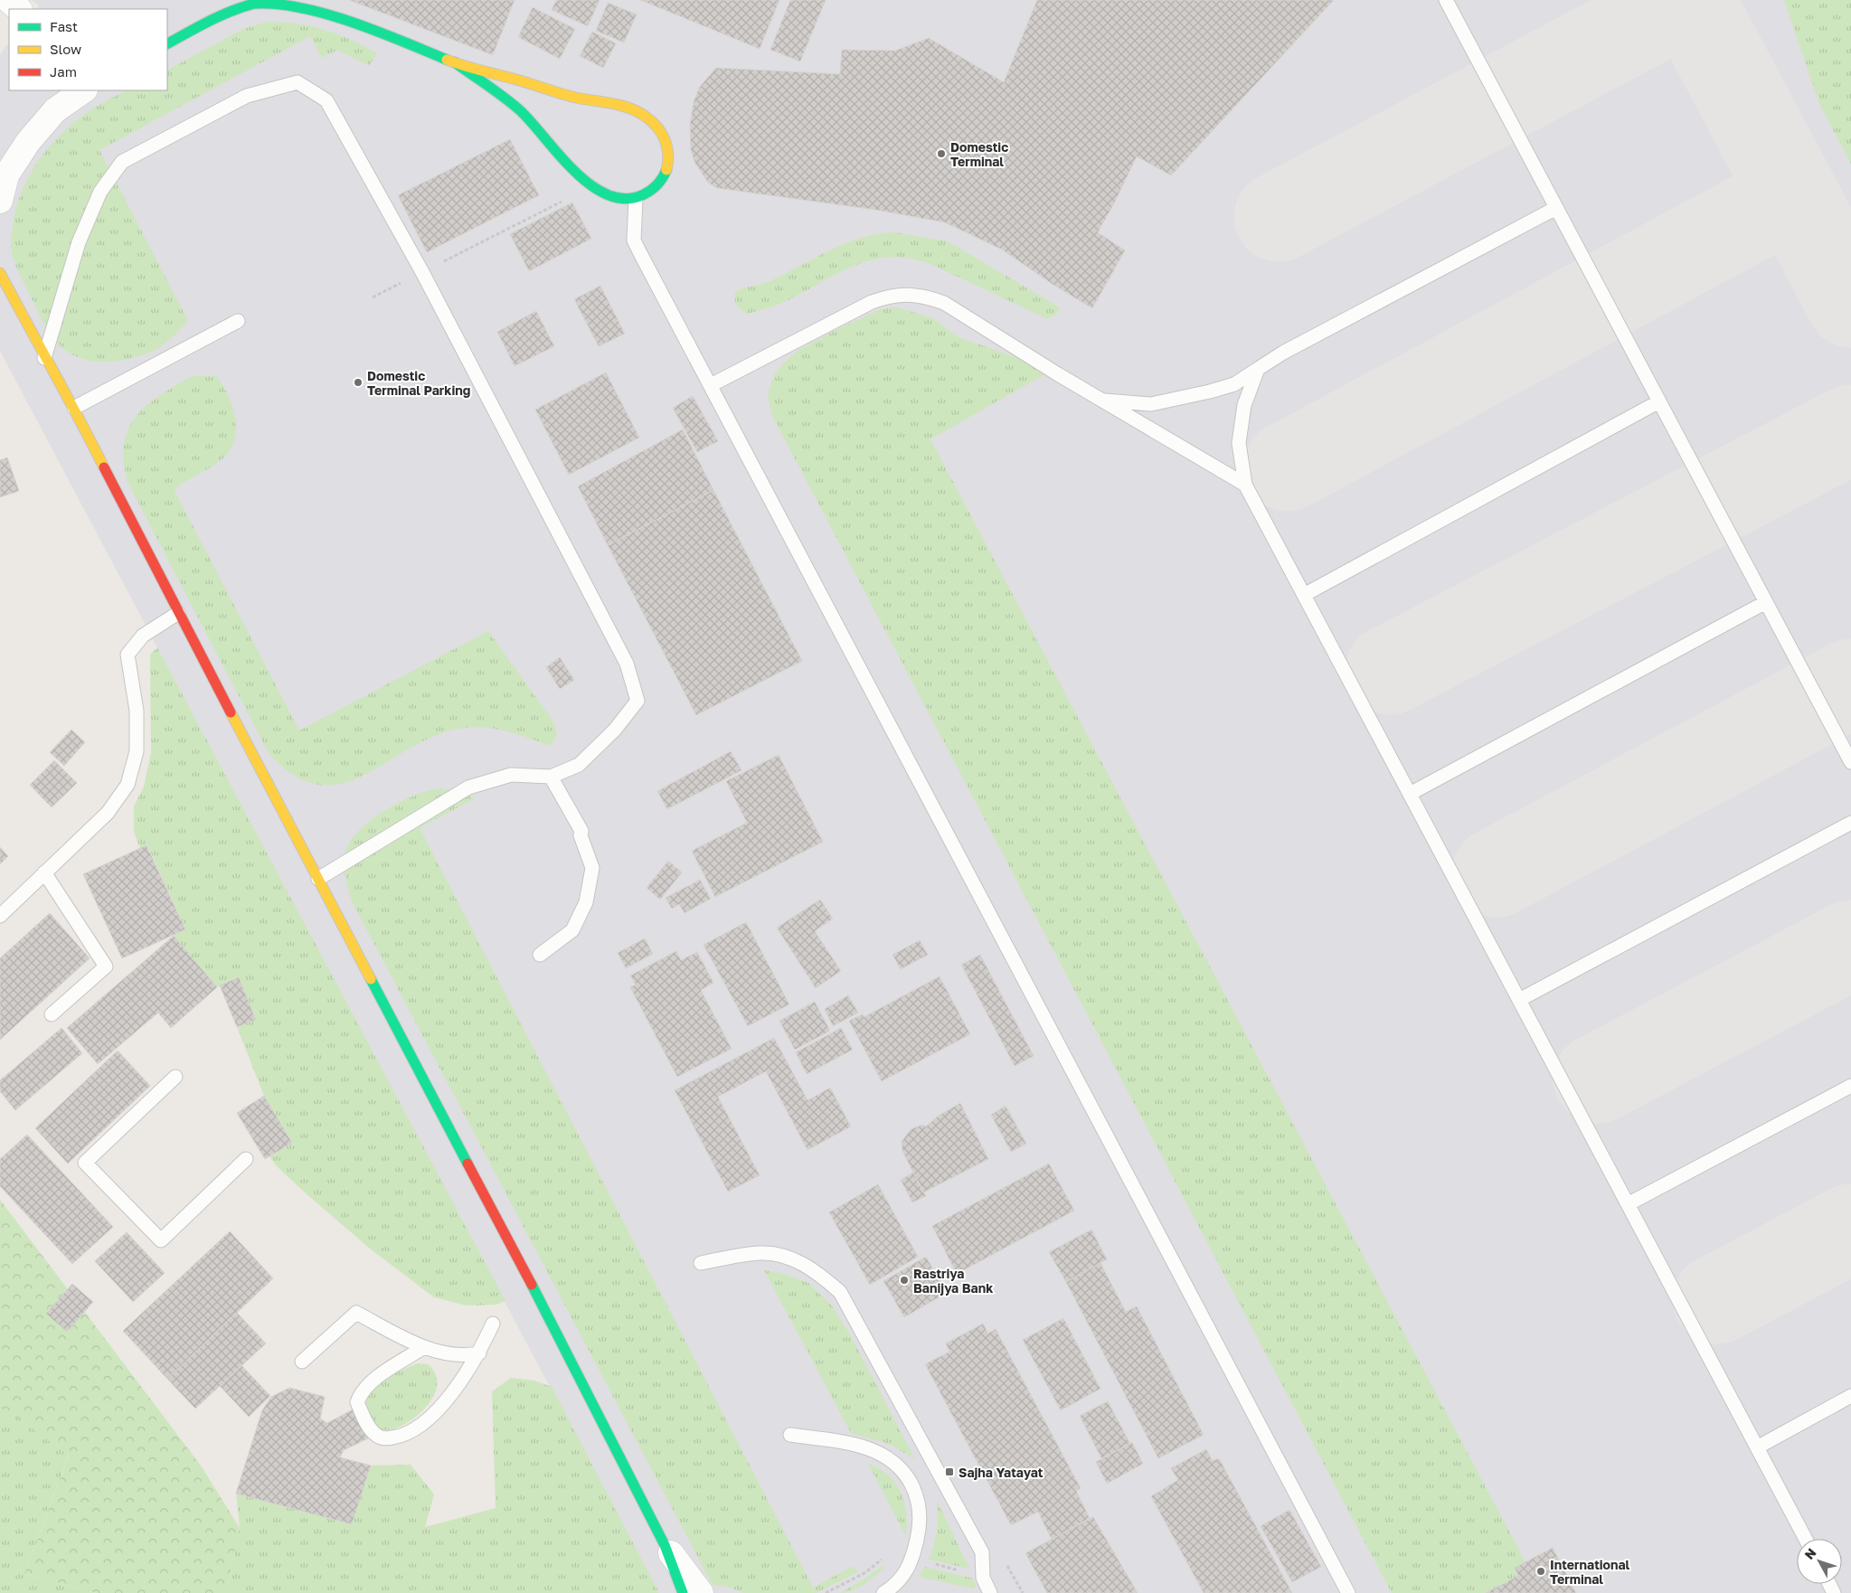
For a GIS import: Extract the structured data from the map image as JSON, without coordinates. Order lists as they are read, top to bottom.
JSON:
{
  "places": {
    "other": [
      "Domestic Terminal",
      "Domestic Terminal Parking",
      "Rastriya Banijya Bank",
      "International Terminal"
    ],
    "transit": ["Sajha Yatayat"]
  },
  "legend": ["Fast", "Slow", "Jam"],
  "north": "top left"
}
